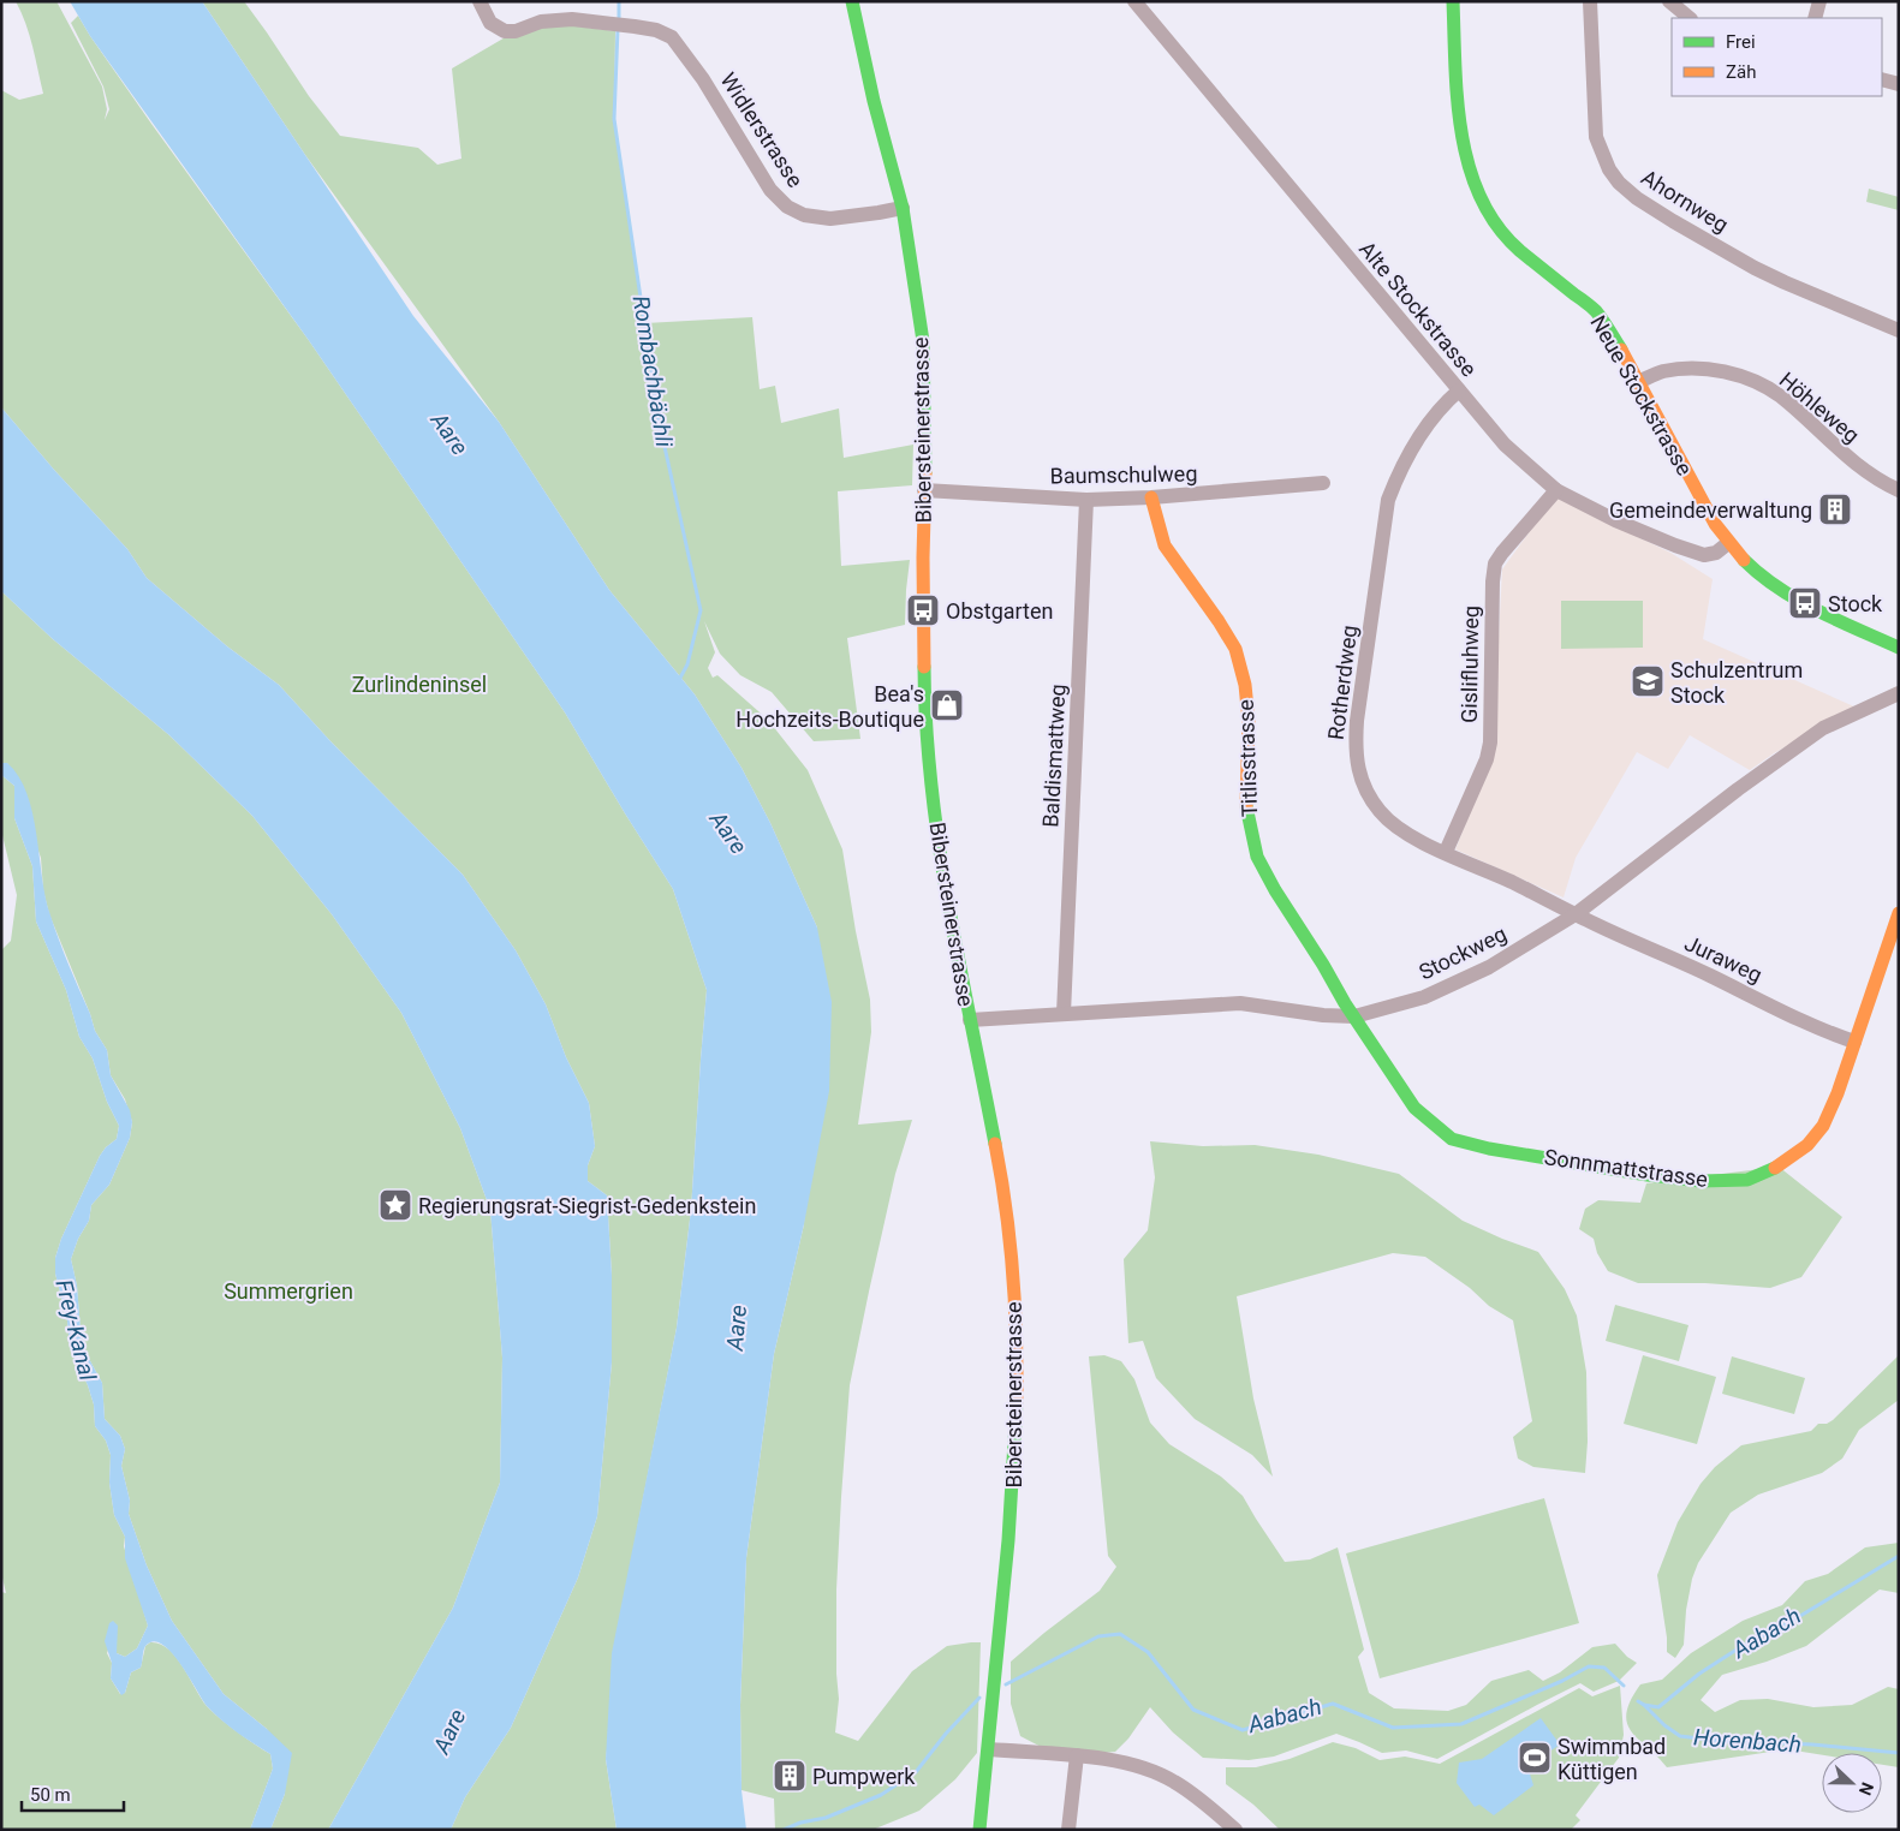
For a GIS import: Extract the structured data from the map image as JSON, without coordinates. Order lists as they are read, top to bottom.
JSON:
{
  "streets": {
    "street": [
      "Widlerstrasse",
      "Ahornweg",
      "Alte Stockstrasse",
      "Neue Stockstrasse",
      "Höhleweg",
      "Bibersteinerstrasse",
      "Baumschulweg",
      "Gislifluhweg",
      "Rotherdweg",
      "Baldismattweg",
      "Titlisstrasse",
      "Stockweg",
      "Juraweg",
      "Sonnmattstrasse"
    ]
  },
  "crossings": [
    ["Widlerstrasse", "Bibersteinerstrasse"],
    ["Alte Stockstrasse", "Neue Stockstrasse"],
    ["Alte Stockstrasse", "Gislifluhweg"],
    ["Alte Stockstrasse", "Rotherdweg"],
    ["Neue Stockstrasse", "Höhleweg"],
    ["Bibersteinerstrasse", "Baumschulweg"],
    ["Bibersteinerstrasse", "Stockweg"],
    ["Baumschulweg", "Baldismattweg"],
    ["Baumschulweg", "Titlisstrasse"],
    ["Gislifluhweg", "Rotherdweg"],
    ["Rotherdweg", "Stockweg"],
    ["Rotherdweg", "Juraweg"],
    ["Baldismattweg", "Stockweg"],
    ["Titlisstrasse", "Stockweg"],
    ["Titlisstrasse", "Sonnmattstrasse"],
    ["Stockweg", "Juraweg"],
    ["Stockweg", "Sonnmattstrasse"],
    ["Juraweg", "Sonnmattstrasse"]
  ],
  "water": [
    "Rombachbächli",
    "Aare",
    "Frey-Kanal",
    "Aabach",
    "Horenbach"
  ],
  "parks": ["Zurlindeninsel", "Summergrien"],
  "places": {
    "building": ["Gemeindeverwaltung", "Pumpwerk"],
    "bus stop": ["Stock", "Obstgarten"],
    "school or university": ["Schulzentrum Stock"],
    "shop": ["Bea's Hochzeits-Boutique"],
    "place": ["Regierungsrat-Siegrist-Gedenkstein"],
    "sports": ["Swimmbad Küttigen"]
  },
  "legend": ["Frei", "Zäh"],
  "scale_bar": "50 m",
  "north": "right"
}
